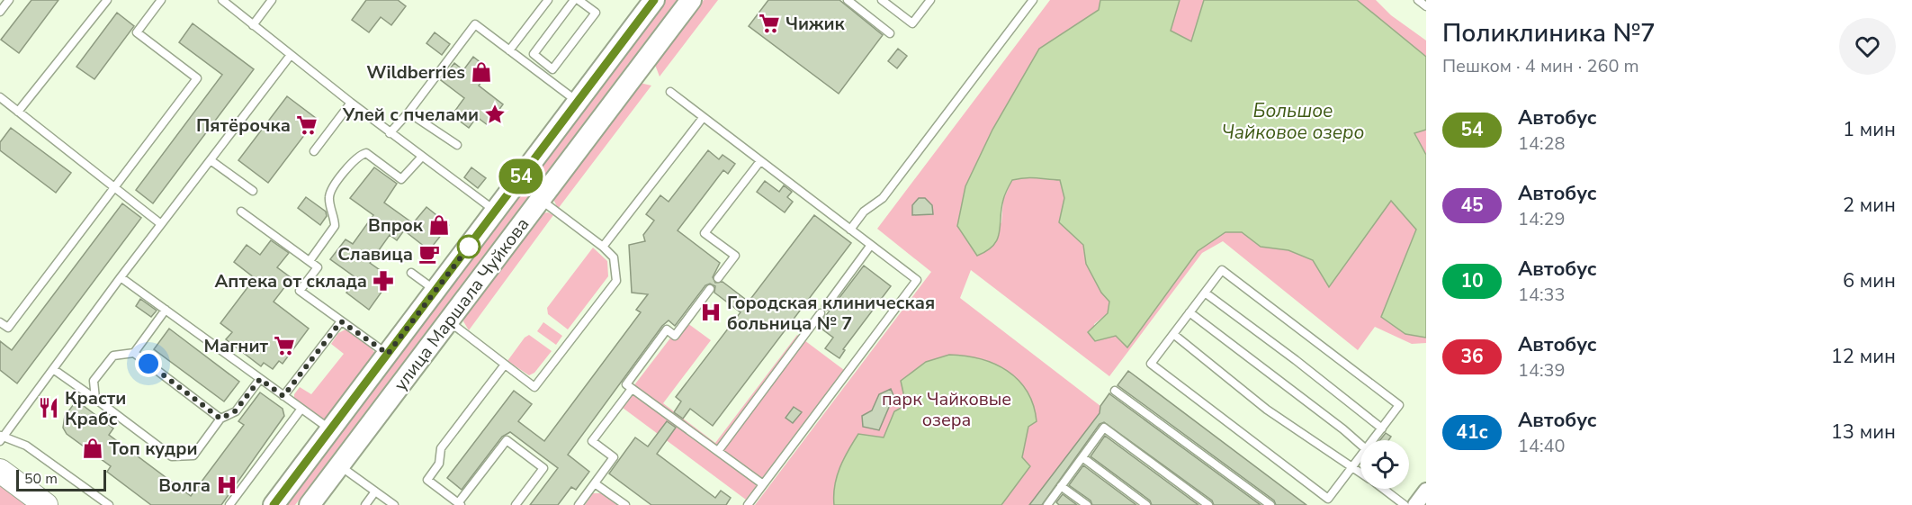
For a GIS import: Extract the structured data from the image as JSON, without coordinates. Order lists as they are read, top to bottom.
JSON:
{
  "streets": {
    "main road": ["улица Маршала Чуйкова"]
  },
  "water": ["Большое Чайковое озеро"],
  "parks": ["парк Чайковые озера"],
  "places": {
    "supermarket": ["Чижик", "Пятёрочка", "Магнит"],
    "shop": ["Wildberries", "Впрок", "Топ кудри"],
    "place": ["Улей с пчелами"],
    "cafe": ["Славица"],
    "pharmacy": ["Аптека от склада"],
    "hospital": ["Городская клиническая больница № 7", "Волга"],
    "restaurant": ["Красти Крабс"]
  },
  "lines": ["bus line 54"],
  "scale_bar": "50 m",
  "page": {
    "on_map": "54",
    "heading": ["Поликлиника №7", "Пешком · 4 мин · 260 m"],
    "list": [
      {
        "mark": "54",
        "name": "Автобус",
        "note": "14:28",
        "value": "1 мин"
      },
      {
        "mark": "45",
        "name": "Автобус",
        "note": "14:29",
        "value": "2 мин"
      },
      {
        "mark": "10",
        "name": "Автобус",
        "note": "14:33",
        "value": "6 мин"
      },
      {
        "mark": "36",
        "name": "Автобус",
        "note": "14:39",
        "value": "12 мин"
      },
      {
        "mark": "41с",
        "name": "Автобус",
        "note": "14:40",
        "value": "13 мин"
      }
    ],
    "scale": "50 m"
  }
}
